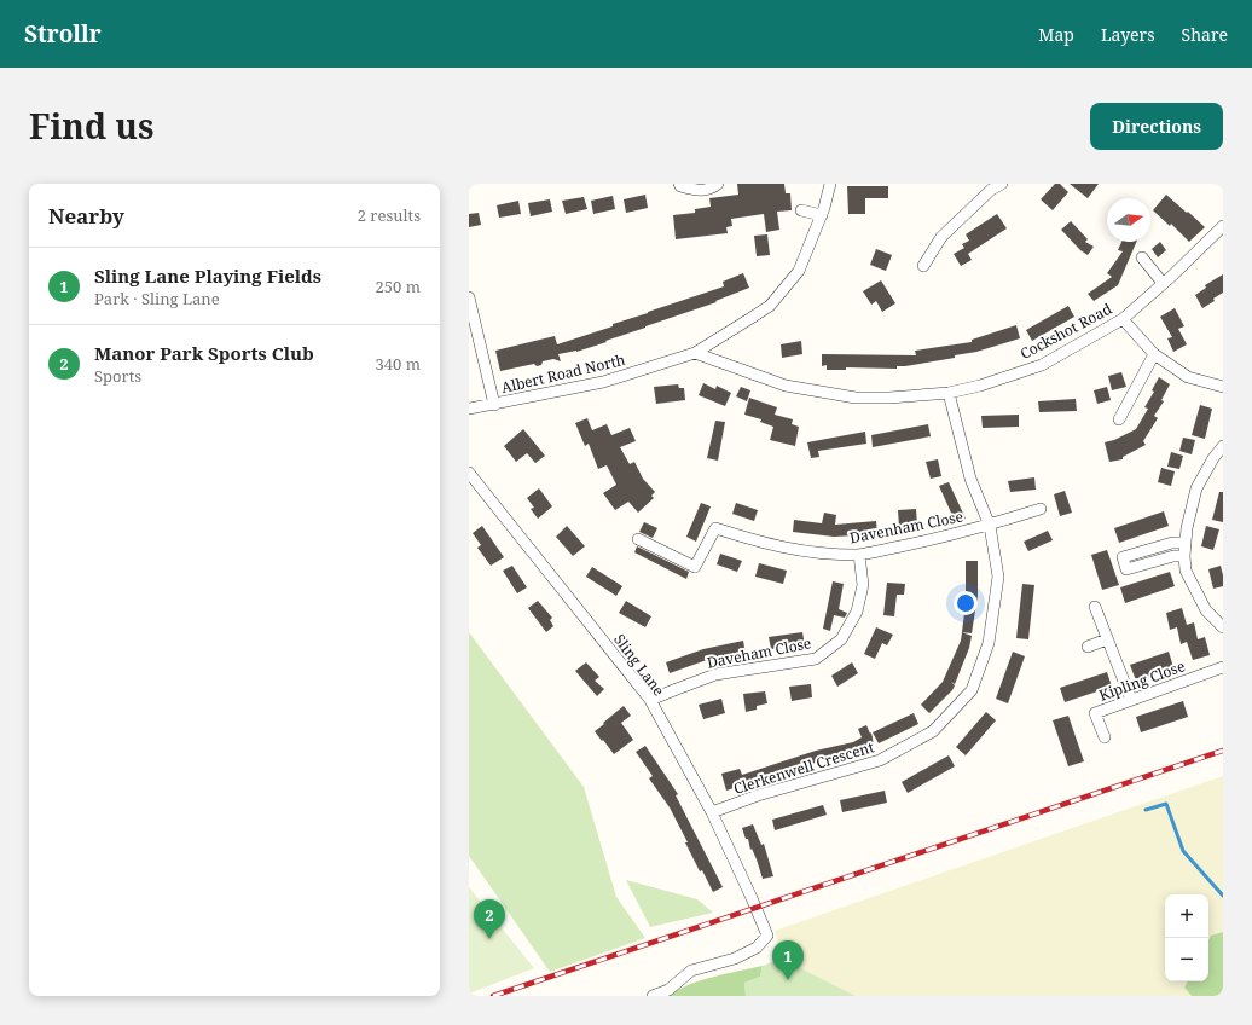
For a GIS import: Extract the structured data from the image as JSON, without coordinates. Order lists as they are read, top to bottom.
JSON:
{
  "streets": {
    "street": [
      "Cockshot Road",
      "Albert Road North",
      "Davenham Close",
      "Daveham Close",
      "Sling Lane",
      "Kipling Close",
      "Clerkenwell Crescent"
    ]
  },
  "crossings": [
    ["Cockshot Road", "Albert Road North"],
    ["Cockshot Road", "Clerkenwell Crescent"],
    ["Davenham Close", "Daveham Close"],
    ["Davenham Close", "Clerkenwell Crescent"],
    ["Daveham Close", "Sling Lane"],
    ["Sling Lane", "Clerkenwell Crescent"]
  ],
  "north": "right",
  "page": {
    "header": "Strollr",
    "nav": ["Map", "Layers", "Share"],
    "title": "Find us",
    "buttons": "Directions",
    "heading": ["Nearby", "2 results"],
    "list": [
      {
        "mark": "1",
        "name": "Sling Lane Playing Fields",
        "note": "Park · Sling Lane",
        "value": "250 m"
      },
      {
        "mark": "2",
        "name": "Manor Park Sports Club",
        "note": "Sports",
        "value": "340 m"
      }
    ],
    "map_buttons": ["+", "−"],
    "pins": ["2", "1"]
  }
}
